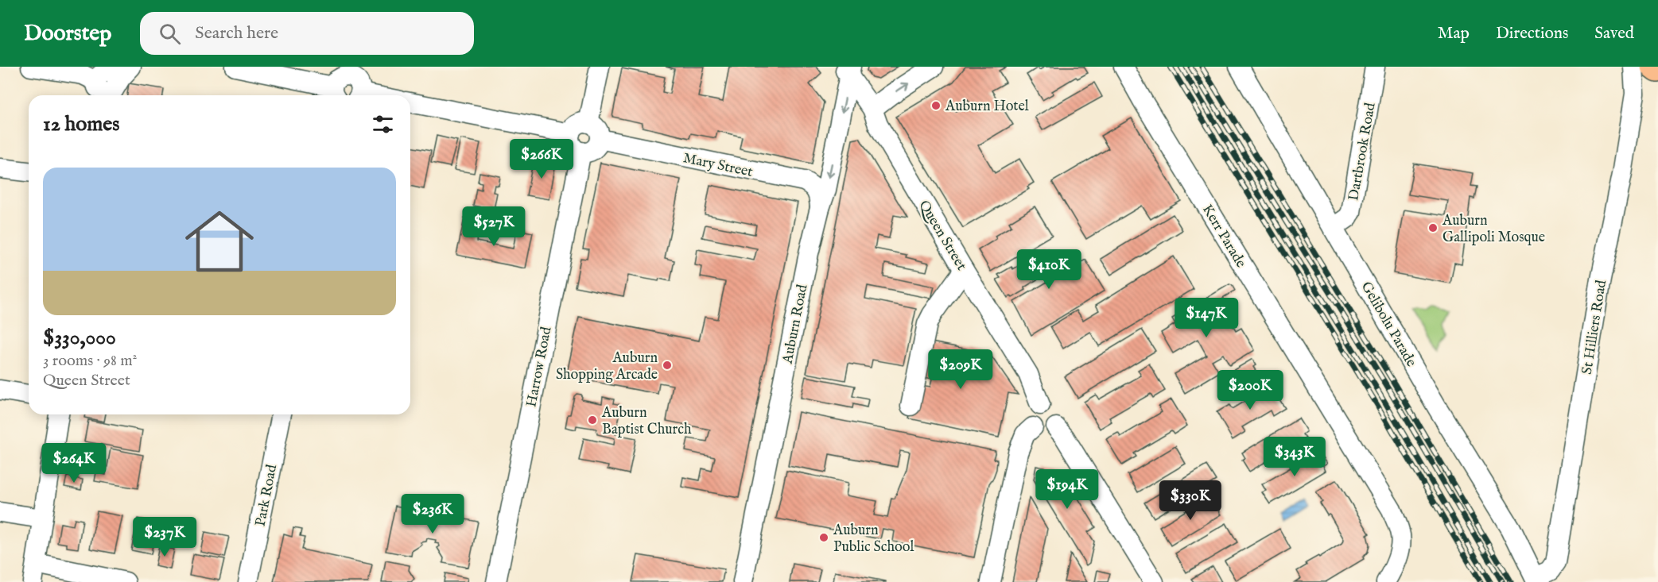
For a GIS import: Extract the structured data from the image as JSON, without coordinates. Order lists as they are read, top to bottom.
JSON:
{
  "streets": {
    "street": [
      "Dartbrook Road",
      "Mary Street",
      "Queen Street",
      "Kerr Parade",
      "Auburn Road",
      "Gelibolu Parade",
      "St Hilliers Road",
      "Harrow Road",
      "Park Road"
    ]
  },
  "crossings": [
    ["Dartbrook Road", "Gelibolu Parade"],
    ["Mary Street", "Auburn Road"],
    ["Mary Street", "Harrow Road"],
    ["Queen Street", "Auburn Road"],
    ["Gelibolu Parade", "St Hilliers Road"]
  ],
  "places": [
    "Auburn Hotel",
    "Auburn Gallipoli Mosque",
    "Auburn Shopping Arcade",
    "Auburn Baptist Church",
    "Auburn Public School"
  ],
  "page": {
    "header": "Doorstep",
    "search": "Search here",
    "nav": ["Map", "Directions", "Saved"],
    "heading": "12 homes",
    "price": [
      "$266K",
      "$527K",
      "$410K",
      "$147K",
      "$209K",
      "$200K",
      "$343K",
      "$264K",
      "$194K",
      "$330K",
      "$236K",
      "$237K"
    ],
    "list": [
      {
        "name": "$330,000",
        "note": "3 rooms · 98 m² · Queen Street"
      }
    ]
  }
}
